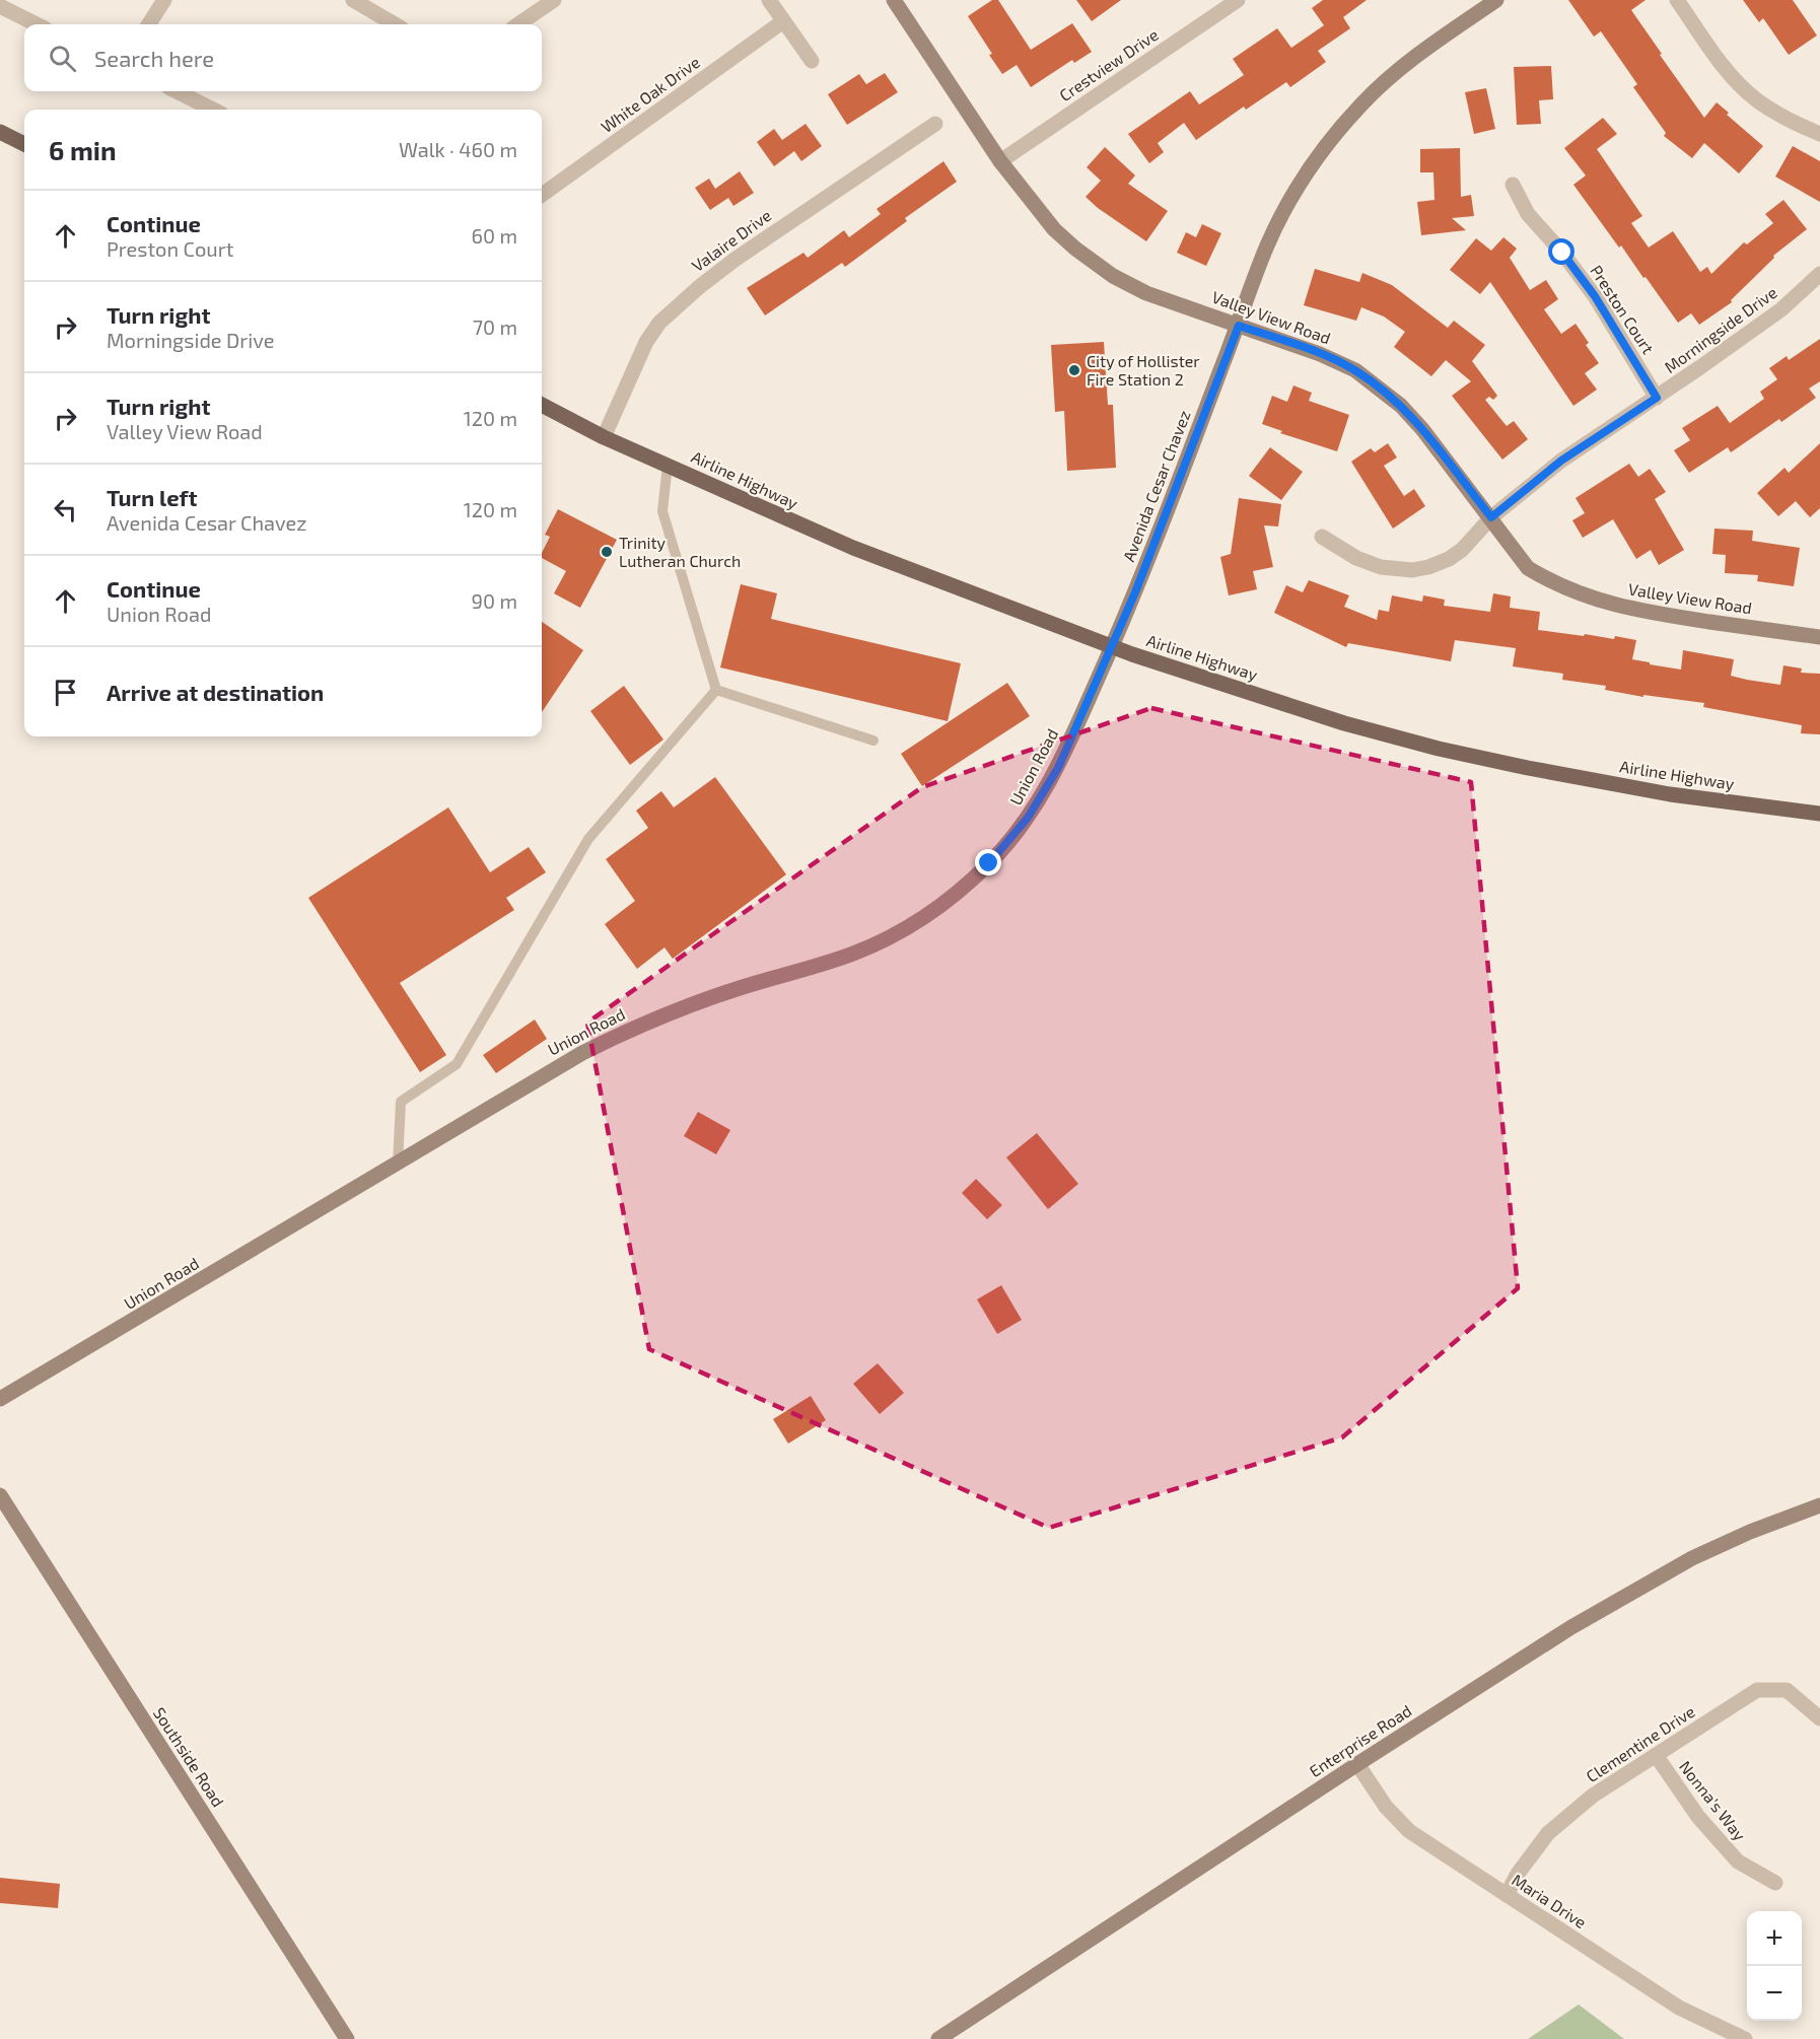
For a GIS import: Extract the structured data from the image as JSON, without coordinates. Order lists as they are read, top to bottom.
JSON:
{
  "streets": {
    "main road": ["Airline Highway"],
    "street": [
      "Crestview Drive",
      "White Oak Drive",
      "Valaire Drive",
      "Preston Court",
      "Valley View Road",
      "Morningside Drive",
      "Avenida Cesar Chavez",
      "Union Road",
      "Enterprise Road",
      "Clementine Drive",
      "Southside Road",
      "Nonna's Way",
      "Maria Drive"
    ]
  },
  "crossings": [
    ["Crestview Drive", "Valley View Road"],
    ["Valaire Drive", "Airline Highway"],
    ["Preston Court", "Morningside Drive"],
    ["Valley View Road", "Morningside Drive"],
    ["Valley View Road", "Avenida Cesar Chavez"],
    ["Airline Highway", "Avenida Cesar Chavez"],
    ["Airline Highway", "Union Road"],
    ["Avenida Cesar Chavez", "Union Road"],
    ["Enterprise Road", "Maria Drive"],
    ["Clementine Drive", "Nonna's Way"],
    ["Clementine Drive", "Maria Drive"]
  ],
  "places": ["City of Hollister Fire Station 2", "Trinity Lutheran Church"],
  "page": {
    "search": "Search here",
    "heading": ["6 min", "Walk · 460 m"],
    "list": [
      ["Continue", "Preston Court", "60 m"],
      ["Turn right", "Morningside Drive", "70 m"],
      ["Turn right", "Valley View Road", "120 m"],
      ["Turn left", "Avenida Cesar Chavez", "120 m"],
      ["Continue", "Union Road", "90 m"],
      "Arrive at destination"
    ],
    "map_buttons": ["+", "−"]
  }
}
